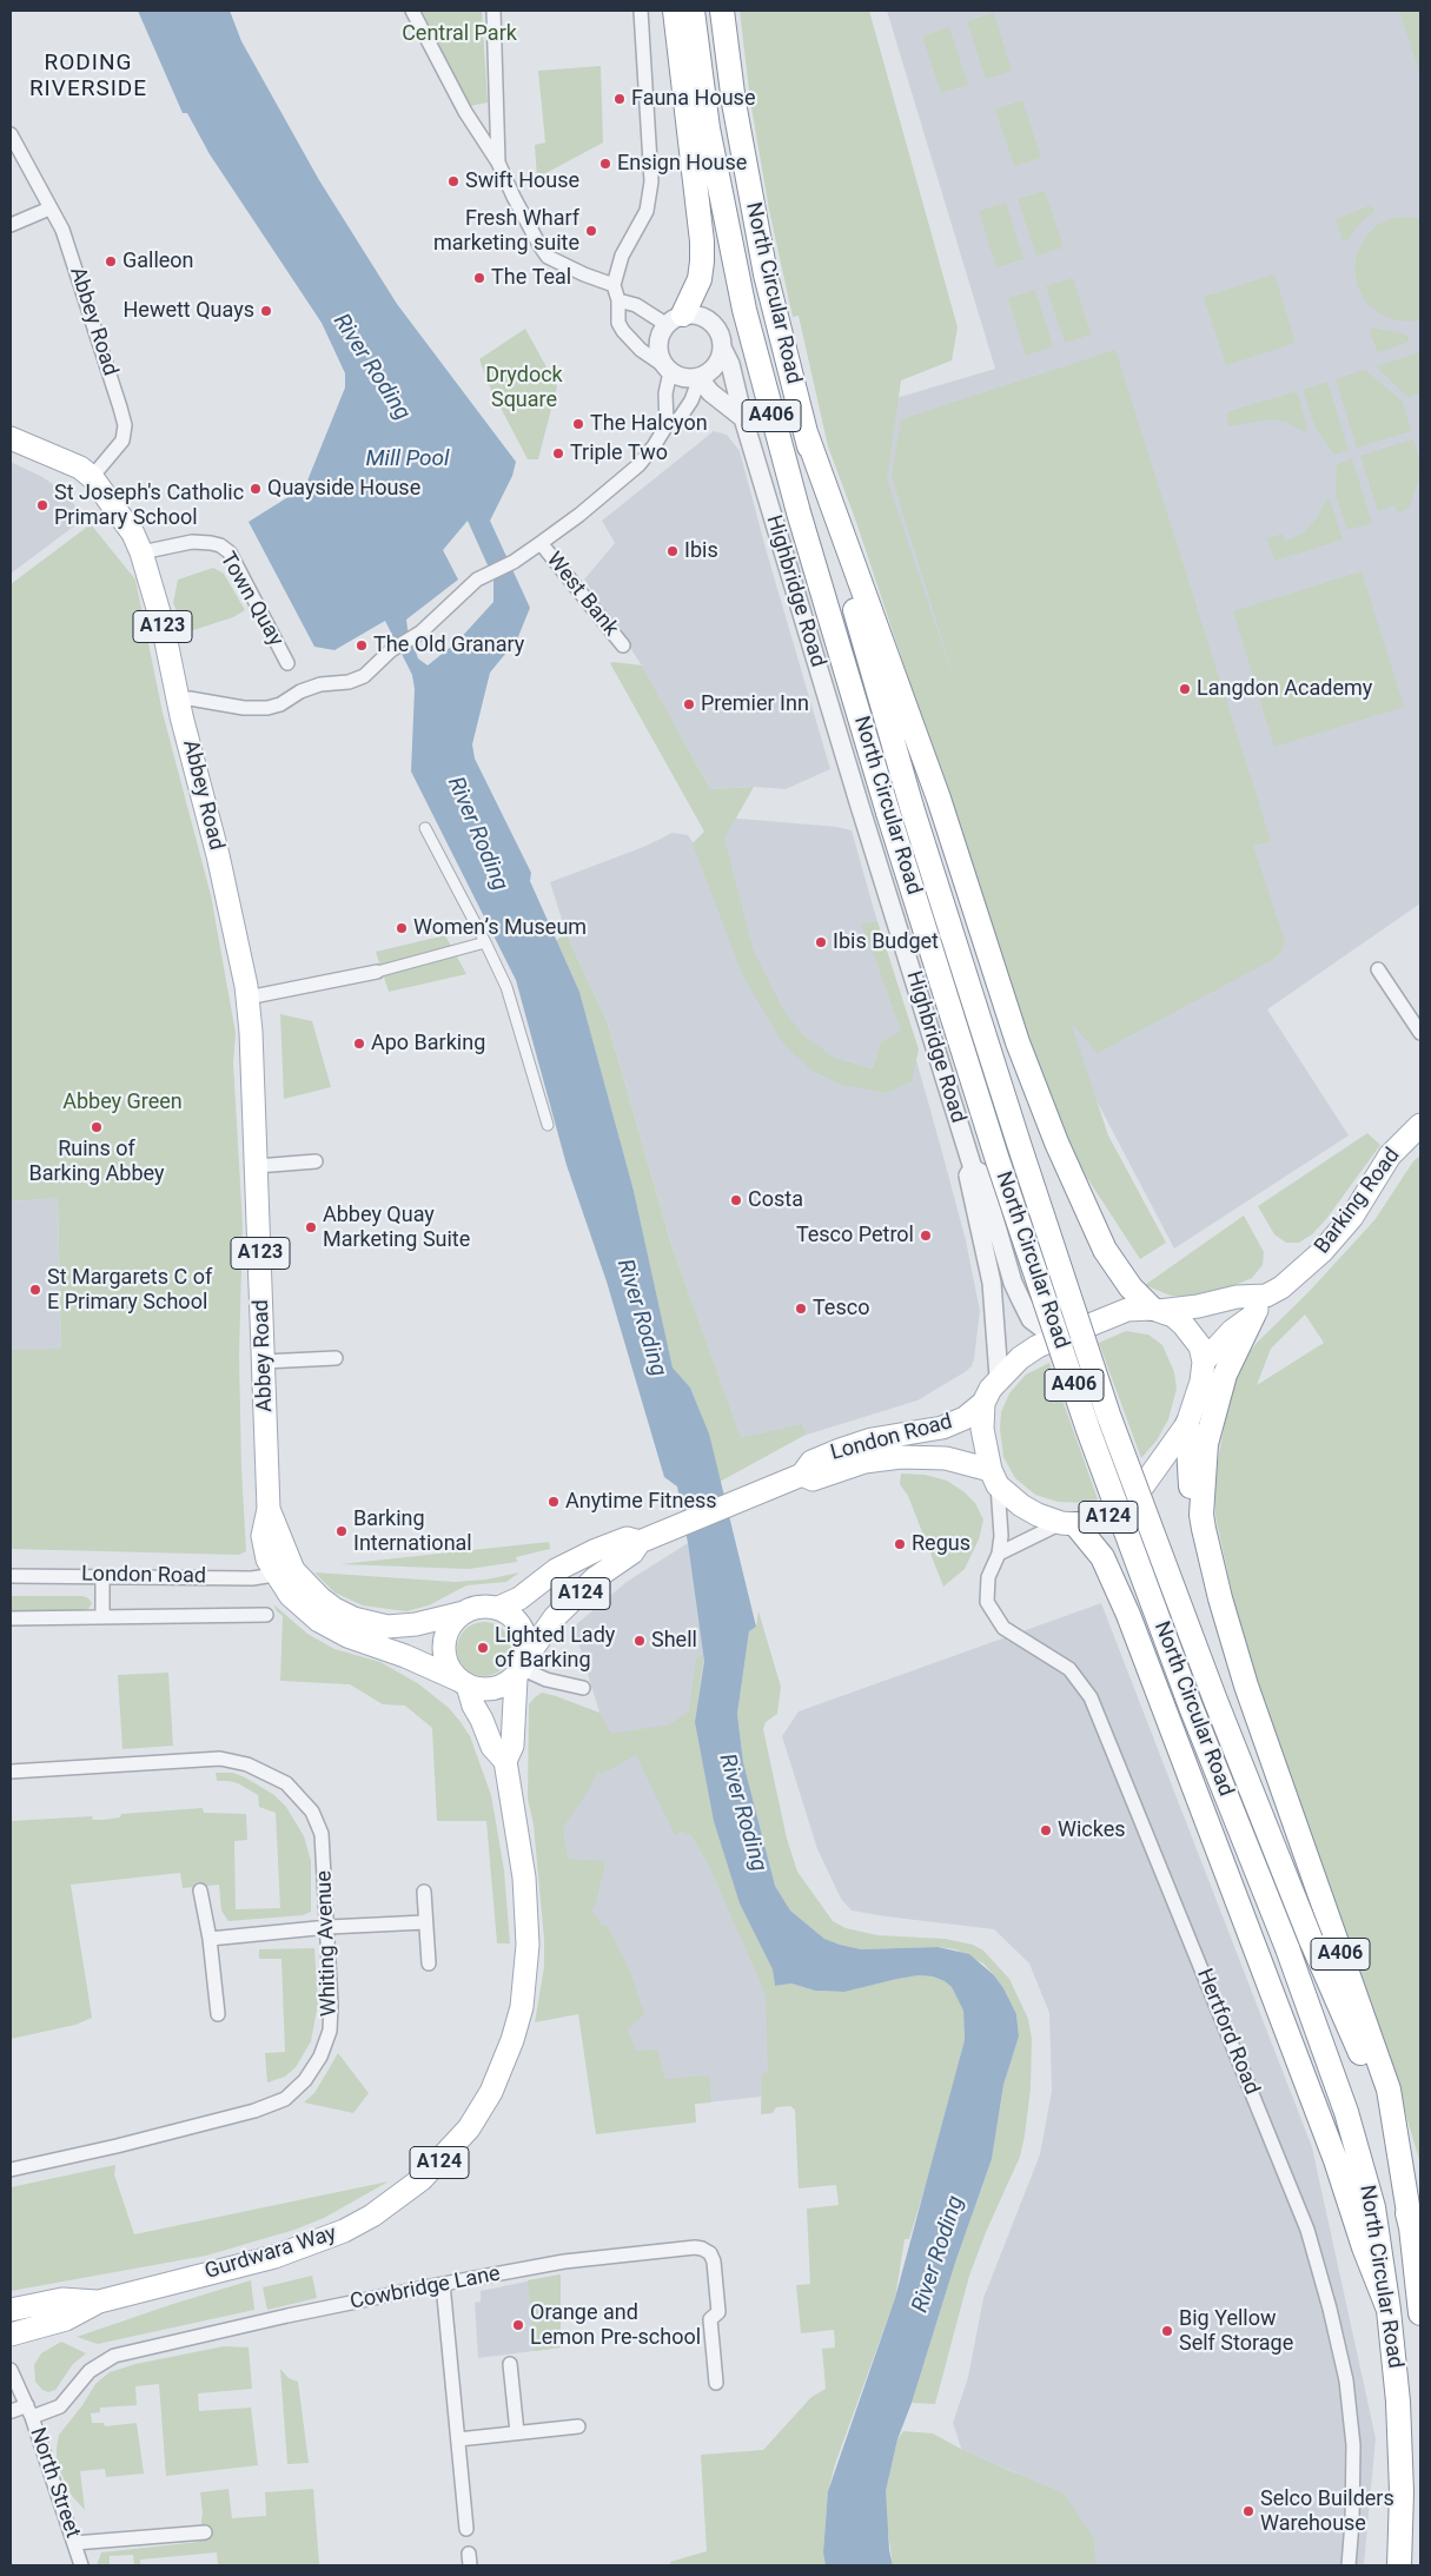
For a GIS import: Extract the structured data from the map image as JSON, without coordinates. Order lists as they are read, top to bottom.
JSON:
{
  "streets": {
    "highway": ["North Circular Road", "A406"],
    "main road": [
      "Abbey Road",
      "A123",
      "Barking Road",
      "London Road",
      "A124",
      "Gurdwara Way"
    ],
    "street": [
      "Highbridge Road",
      "West Bank",
      "Town Quay",
      "Whiting Avenue",
      "Hertford Road",
      "Cowbridge Lane",
      "North Street"
    ]
  },
  "crossings": [
    ["North Circular Road", "A406"],
    ["Abbey Road", "Town Quay"],
    ["Abbey Road", "A123"],
    ["Abbey Road", "London Road"],
    ["A406", "A124"],
    ["Highbridge Road", "A124"],
    ["A123", "London Road"],
    ["A123", "Gurdwara Way"],
    ["Barking Road", "A124"],
    ["London Road", "A124"],
    ["London Road", "Hertford Road"],
    ["London Road", "Gurdwara Way"],
    ["A124", "Hertford Road"],
    ["Cowbridge Lane", "North Street"]
  ],
  "districts": ["RODING RIVERSIDE"],
  "water": ["River Roding", "Mill Pool"],
  "parks": ["Central Park", "Drydock Square", "Abbey Green"],
  "places": [
    "Fauna House",
    "Ensign House",
    "Swift House",
    "Fresh Wharf marketing suite",
    "Galleon",
    "The Teal",
    "Hewett Quays",
    "The Halcyon",
    "Triple Two",
    "Quayside House",
    "St Joseph's Catholic Primary School",
    "Ibis",
    "The Old Granary",
    "Langdon Academy",
    "Premier Inn",
    "Women’s Museum",
    "Ibis Budget",
    "Apo Barking",
    "Ruins of Barking Abbey",
    "Costa",
    "Abbey Quay Marketing Suite",
    "Tesco Petrol",
    "St Margarets C of E Primary School",
    "Tesco",
    "Anytime Fitness",
    "Barking International",
    "Regus",
    "Shell",
    "Lighted Lady of Barking",
    "Wickes",
    "Orange and Lemon Pre-school",
    "Big Yellow Self Storage",
    "Selco Builders Warehouse"
  ]
}
